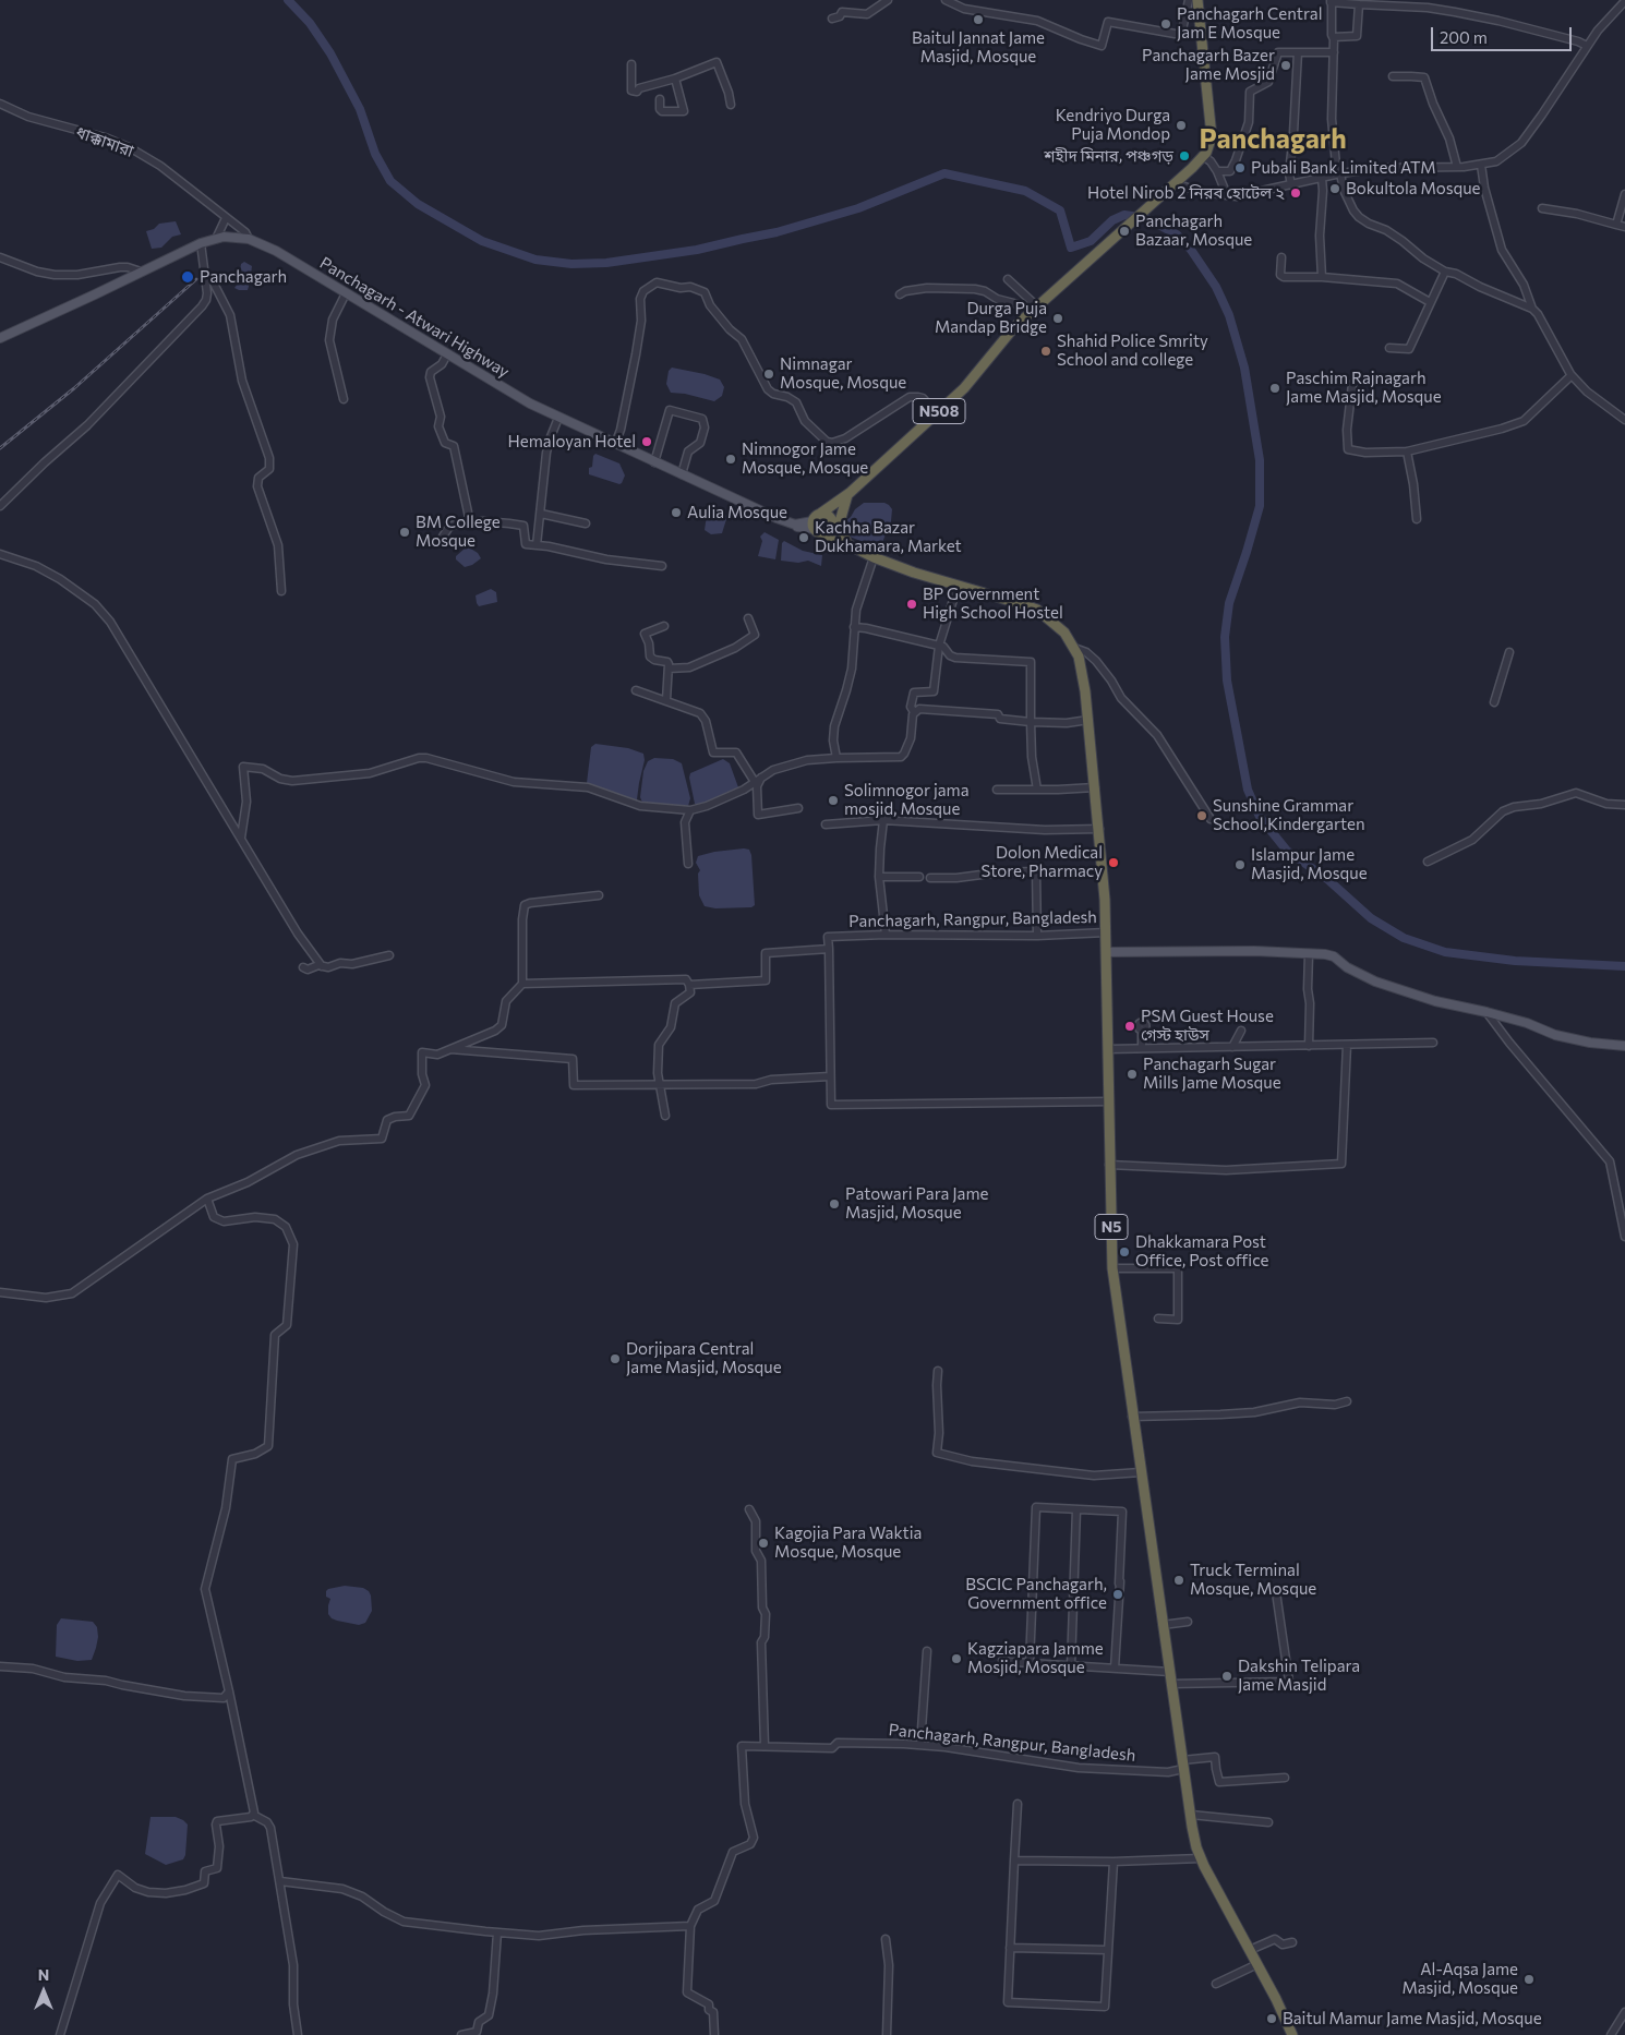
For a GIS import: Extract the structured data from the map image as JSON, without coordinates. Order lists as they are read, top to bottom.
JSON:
{
  "streets": {
    "highway": ["N508", "N5"],
    "main road": ["Panchagarh - Atwari Highway"],
    "street": ["ধাক্কামারা", "Panchagarh, Rangpur, Bangladesh"]
  },
  "crossings": [
    ["ধাক্কামারা", "Panchagarh - Atwari Highway"],
    ["Panchagarh, Rangpur, Bangladesh", "N5"]
  ],
  "districts": ["Panchagarh"],
  "places": [
    "Baitul Jannat Jame Masjid, Mosque",
    "Panchagarh Central Jam E Mosque",
    "Panchagarh Bazer Jame Mosjid",
    "Kendriyo Durga Puja Mondop",
    "শহীদ মিনার, পঞ্চগড়",
    "Pubali Bank Limited ATM",
    "Bokultola Mosque",
    "Hotel Nirob 2 নিরব হোটেল ২",
    "Panchagarh Bazaar, Mosque",
    "Panchagarh",
    "Durga Puja Mandap Bridge",
    "Shahid Police Smrity School and college",
    "Nimnagar Mosque, Mosque",
    "Paschim Rajnagarh Jame Masjid, Mosque",
    "Hemaloyan Hotel",
    "Nimnogor Jame Mosque, Mosque",
    "Aulia Mosque",
    "BM College Mosque",
    "Kachha Bazar Dukhamara, Market",
    "BP Government High School Hostel",
    "Solimnogor jama mosjid, Mosque",
    "Sunshine Grammar School,Kindergarten",
    "Dolon Medical Store, Pharmacy",
    "Islampur Jame Masjid, Mosque",
    "PSM Guest House গেস্ট হাউস",
    "Panchagarh Sugar Mills Jame Mosque",
    "Patowari Para Jame Masjid, Mosque",
    "Dhakkamara Post Office, Post office",
    "Dorjipara Central Jame Masjid, Mosque",
    "Kagojia Para Waktia Mosque, Mosque",
    "Truck Terminal Mosque, Mosque",
    "BSCIC Panchagarh, Government office",
    "Kagziapara Jamme Mosjid, Mosque",
    "Dakshin Telipara Jame Masjid",
    "Al-Aqsa Jame Masjid, Mosque",
    "Baitul Mamur Jame Masjid, Mosque"
  ],
  "scale_bar": "200 m",
  "north": "top"
}
